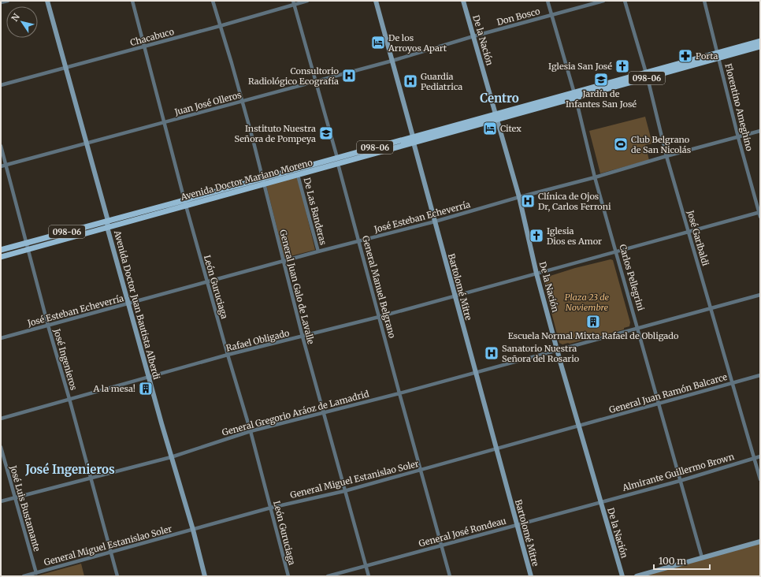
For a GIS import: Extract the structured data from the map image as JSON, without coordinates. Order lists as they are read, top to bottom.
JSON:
{
  "streets": {
    "main road": ["098-06", "Avenida Doctor Mariano Moreno"],
    "street": [
      "Don Bosco",
      "Chacabuco",
      "De la Nación",
      "Juan José Olleros",
      "Florentino Ameghino",
      "De Las Banderas",
      "José Esteban Echeverría",
      "José Garibaldi",
      "Carlos Pellegrini",
      "León Guruciaga",
      "General Juan Galo de Lavalle",
      "General Manuel Belgrano",
      "Bartolomé Mitre",
      "Avenida Doctor Juan Bautista Alberdi",
      "Rafael Obligado",
      "José Ingenieros",
      "General Juan Ramón Balcarce",
      "General Gregorio Aráoz de Lamadrid",
      "Almirante Guillermo Brown",
      "General Miguel Estanislao Soler",
      "José Luis Bustamante",
      "General José Rondeau"
    ]
  },
  "crossings": [
    ["Don Bosco", "De la Nación"],
    ["Don Bosco", "Juan José Olleros"],
    ["Don Bosco", "Carlos Pellegrini"],
    ["Chacabuco", "León Guruciaga"],
    ["Chacabuco", "General Juan Galo de Lavalle"],
    ["Chacabuco", "General Manuel Belgrano"],
    ["Chacabuco", "Avenida Doctor Juan Bautista Alberdi"],
    ["De la Nación", "098-06"],
    ["De la Nación", "Juan José Olleros"],
    ["De la Nación", "Avenida Doctor Mariano Moreno"],
    ["De la Nación", "José Esteban Echeverría"],
    ["De la Nación", "Rafael Obligado"],
    ["De la Nación", "General Juan Ramón Balcarce"],
    ["De la Nación", "General Gregorio Aráoz de Lamadrid"],
    ["De la Nación", "Almirante Guillermo Brown"],
    ["De la Nación", "General Miguel Estanislao Soler"],
    ["De la Nación", "General José Rondeau"],
    ["098-06", "Florentino Ameghino"],
    ["098-06", "Avenida Doctor Mariano Moreno"],
    ["098-06", "José Garibaldi"],
    ["098-06", "Carlos Pellegrini"],
    ["Juan José Olleros", "León Guruciaga"],
    ["Juan José Olleros", "General Juan Galo de Lavalle"],
    ["Juan José Olleros", "General Manuel Belgrano"],
    ["Juan José Olleros", "Bartolomé Mitre"],
    ["Juan José Olleros", "Avenida Doctor Juan Bautista Alberdi"],
    ["Juan José Olleros", "José Ingenieros"],
    ["Florentino Ameghino", "José Esteban Echeverría"],
    ["Florentino Ameghino", "Rafael Obligado"],
    ["Avenida Doctor Mariano Moreno", "De Las Banderas"],
    ["Avenida Doctor Mariano Moreno", "León Guruciaga"],
    ["Avenida Doctor Mariano Moreno", "General Juan Galo de Lavalle"],
    ["Avenida Doctor Mariano Moreno", "General Manuel Belgrano"],
    ["Avenida Doctor Mariano Moreno", "Bartolomé Mitre"],
    ["Avenida Doctor Mariano Moreno", "Avenida Doctor Juan Bautista Alberdi"],
    ["Avenida Doctor Mariano Moreno", "José Ingenieros"],
    ["De Las Banderas", "José Esteban Echeverría"],
    ["José Esteban Echeverría", "José Garibaldi"],
    ["José Esteban Echeverría", "Carlos Pellegrini"],
    ["José Esteban Echeverría", "León Guruciaga"],
    ["José Esteban Echeverría", "General Juan Galo de Lavalle"],
    ["José Esteban Echeverría", "General Manuel Belgrano"],
    ["José Esteban Echeverría", "Bartolomé Mitre"],
    ["José Esteban Echeverría", "Avenida Doctor Juan Bautista Alberdi"],
    ["José Esteban Echeverría", "José Ingenieros"],
    ["José Garibaldi", "Rafael Obligado"],
    ["José Garibaldi", "General Juan Ramón Balcarce"],
    ["José Garibaldi", "General Gregorio Aráoz de Lamadrid"],
    ["José Garibaldi", "Almirante Guillermo Brown"],
    ["Carlos Pellegrini", "Rafael Obligado"],
    ["Carlos Pellegrini", "General Juan Ramón Balcarce"],
    ["Carlos Pellegrini", "General Gregorio Aráoz de Lamadrid"],
    ["Carlos Pellegrini", "Almirante Guillermo Brown"],
    ["León Guruciaga", "Rafael Obligado"],
    ["León Guruciaga", "General Gregorio Aráoz de Lamadrid"],
    ["León Guruciaga", "General Miguel Estanislao Soler"],
    ["General Juan Galo de Lavalle", "Rafael Obligado"],
    ["General Juan Galo de Lavalle", "General Gregorio Aráoz de Lamadrid"],
    ["General Juan Galo de Lavalle", "General Miguel Estanislao Soler"],
    ["General Juan Galo de Lavalle", "General José Rondeau"],
    ["General Manuel Belgrano", "Rafael Obligado"],
    ["General Manuel Belgrano", "General Gregorio Aráoz de Lamadrid"],
    ["General Manuel Belgrano", "General Miguel Estanislao Soler"],
    ["General Manuel Belgrano", "General José Rondeau"],
    ["Bartolomé Mitre", "Rafael Obligado"],
    ["Bartolomé Mitre", "General Gregorio Aráoz de Lamadrid"],
    ["Bartolomé Mitre", "General Miguel Estanislao Soler"],
    ["Bartolomé Mitre", "General José Rondeau"],
    ["Avenida Doctor Juan Bautista Alberdi", "Rafael Obligado"],
    ["Avenida Doctor Juan Bautista Alberdi", "General Gregorio Aráoz de Lamadrid"],
    ["Avenida Doctor Juan Bautista Alberdi", "General Miguel Estanislao Soler"],
    ["Rafael Obligado", "José Ingenieros"],
    ["José Ingenieros", "General Gregorio Aráoz de Lamadrid"],
    ["José Ingenieros", "General Miguel Estanislao Soler"],
    ["General Juan Ramón Balcarce", "General Miguel Estanislao Soler"],
    ["General Gregorio Aráoz de Lamadrid", "José Luis Bustamante"],
    ["Almirante Guillermo Brown", "General José Rondeau"],
    ["General Miguel Estanislao Soler", "José Luis Bustamante"]
  ],
  "districts": ["Centro", "José Ingenieros"],
  "parks": ["Plaza 23 de Noviembre"],
  "places": {
    "hotel": ["De los Arroyos Apart", "Citex"],
    "pharmacy": ["Porta"],
    "church": ["Iglesia San José", "Iglesia Dios es Amor"],
    "hospital": [
      "Consultorio Radiológico Ecografía",
      "Guardia Pediatrica",
      "Clínica de Ojos Dr, Carlos Ferroni",
      "Sanatorio Nuestra Señora del Rosario"
    ],
    "school or university": ["Jardín de Infantes San José", "Instituto Nuestra Señora de Pompeya"],
    "sports": ["Club Belgrano de San Nicolás"],
    "building": ["Escuela Normal Mixta Rafael de Obligado", "A la mesa!"]
  },
  "scale_bar": "100 m",
  "north": "top left"
}
